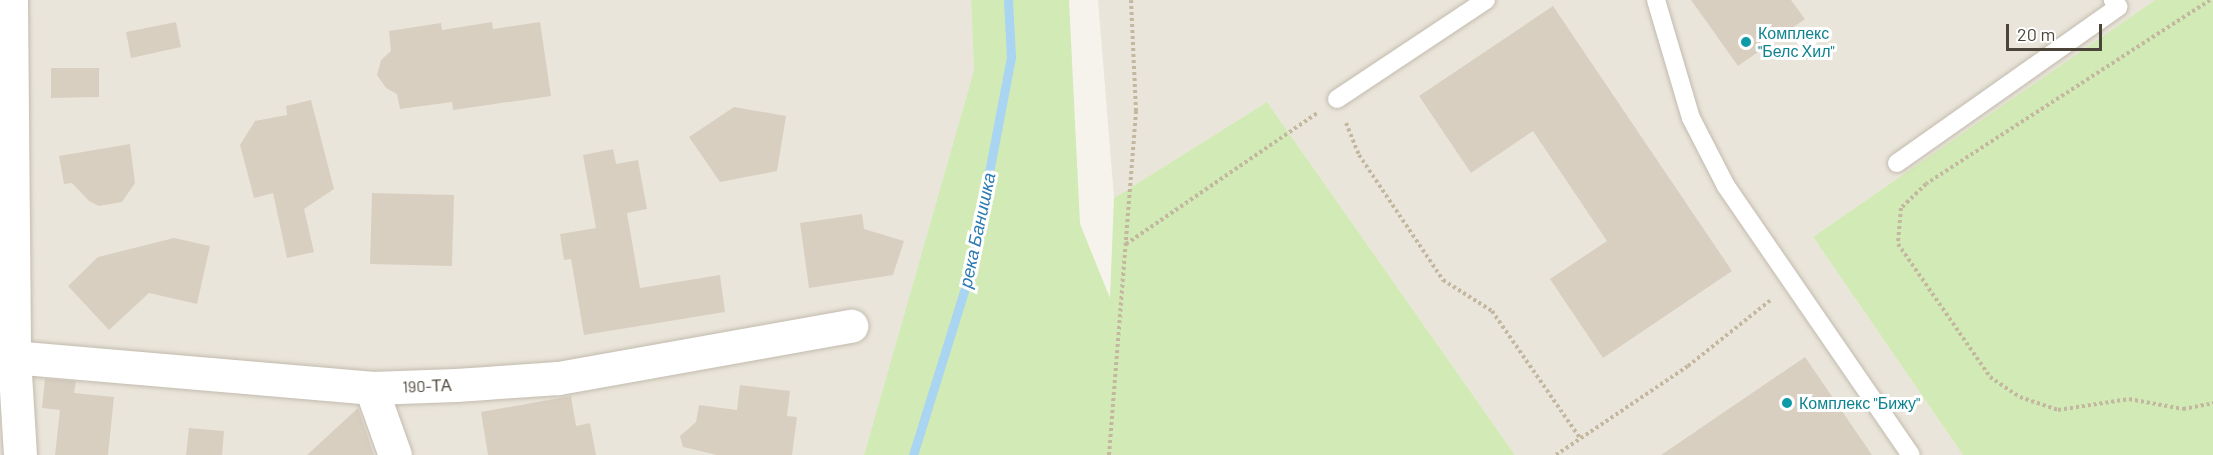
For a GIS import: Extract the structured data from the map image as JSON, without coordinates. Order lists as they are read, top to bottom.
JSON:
{
  "streets": {
    "street": ["190-ТА"]
  },
  "water": ["река Банишка"],
  "places": ["Комплекс \"Белс Хил\"", "Комплекс \"Бижу\""],
  "scale_bar": "20 m"
}
